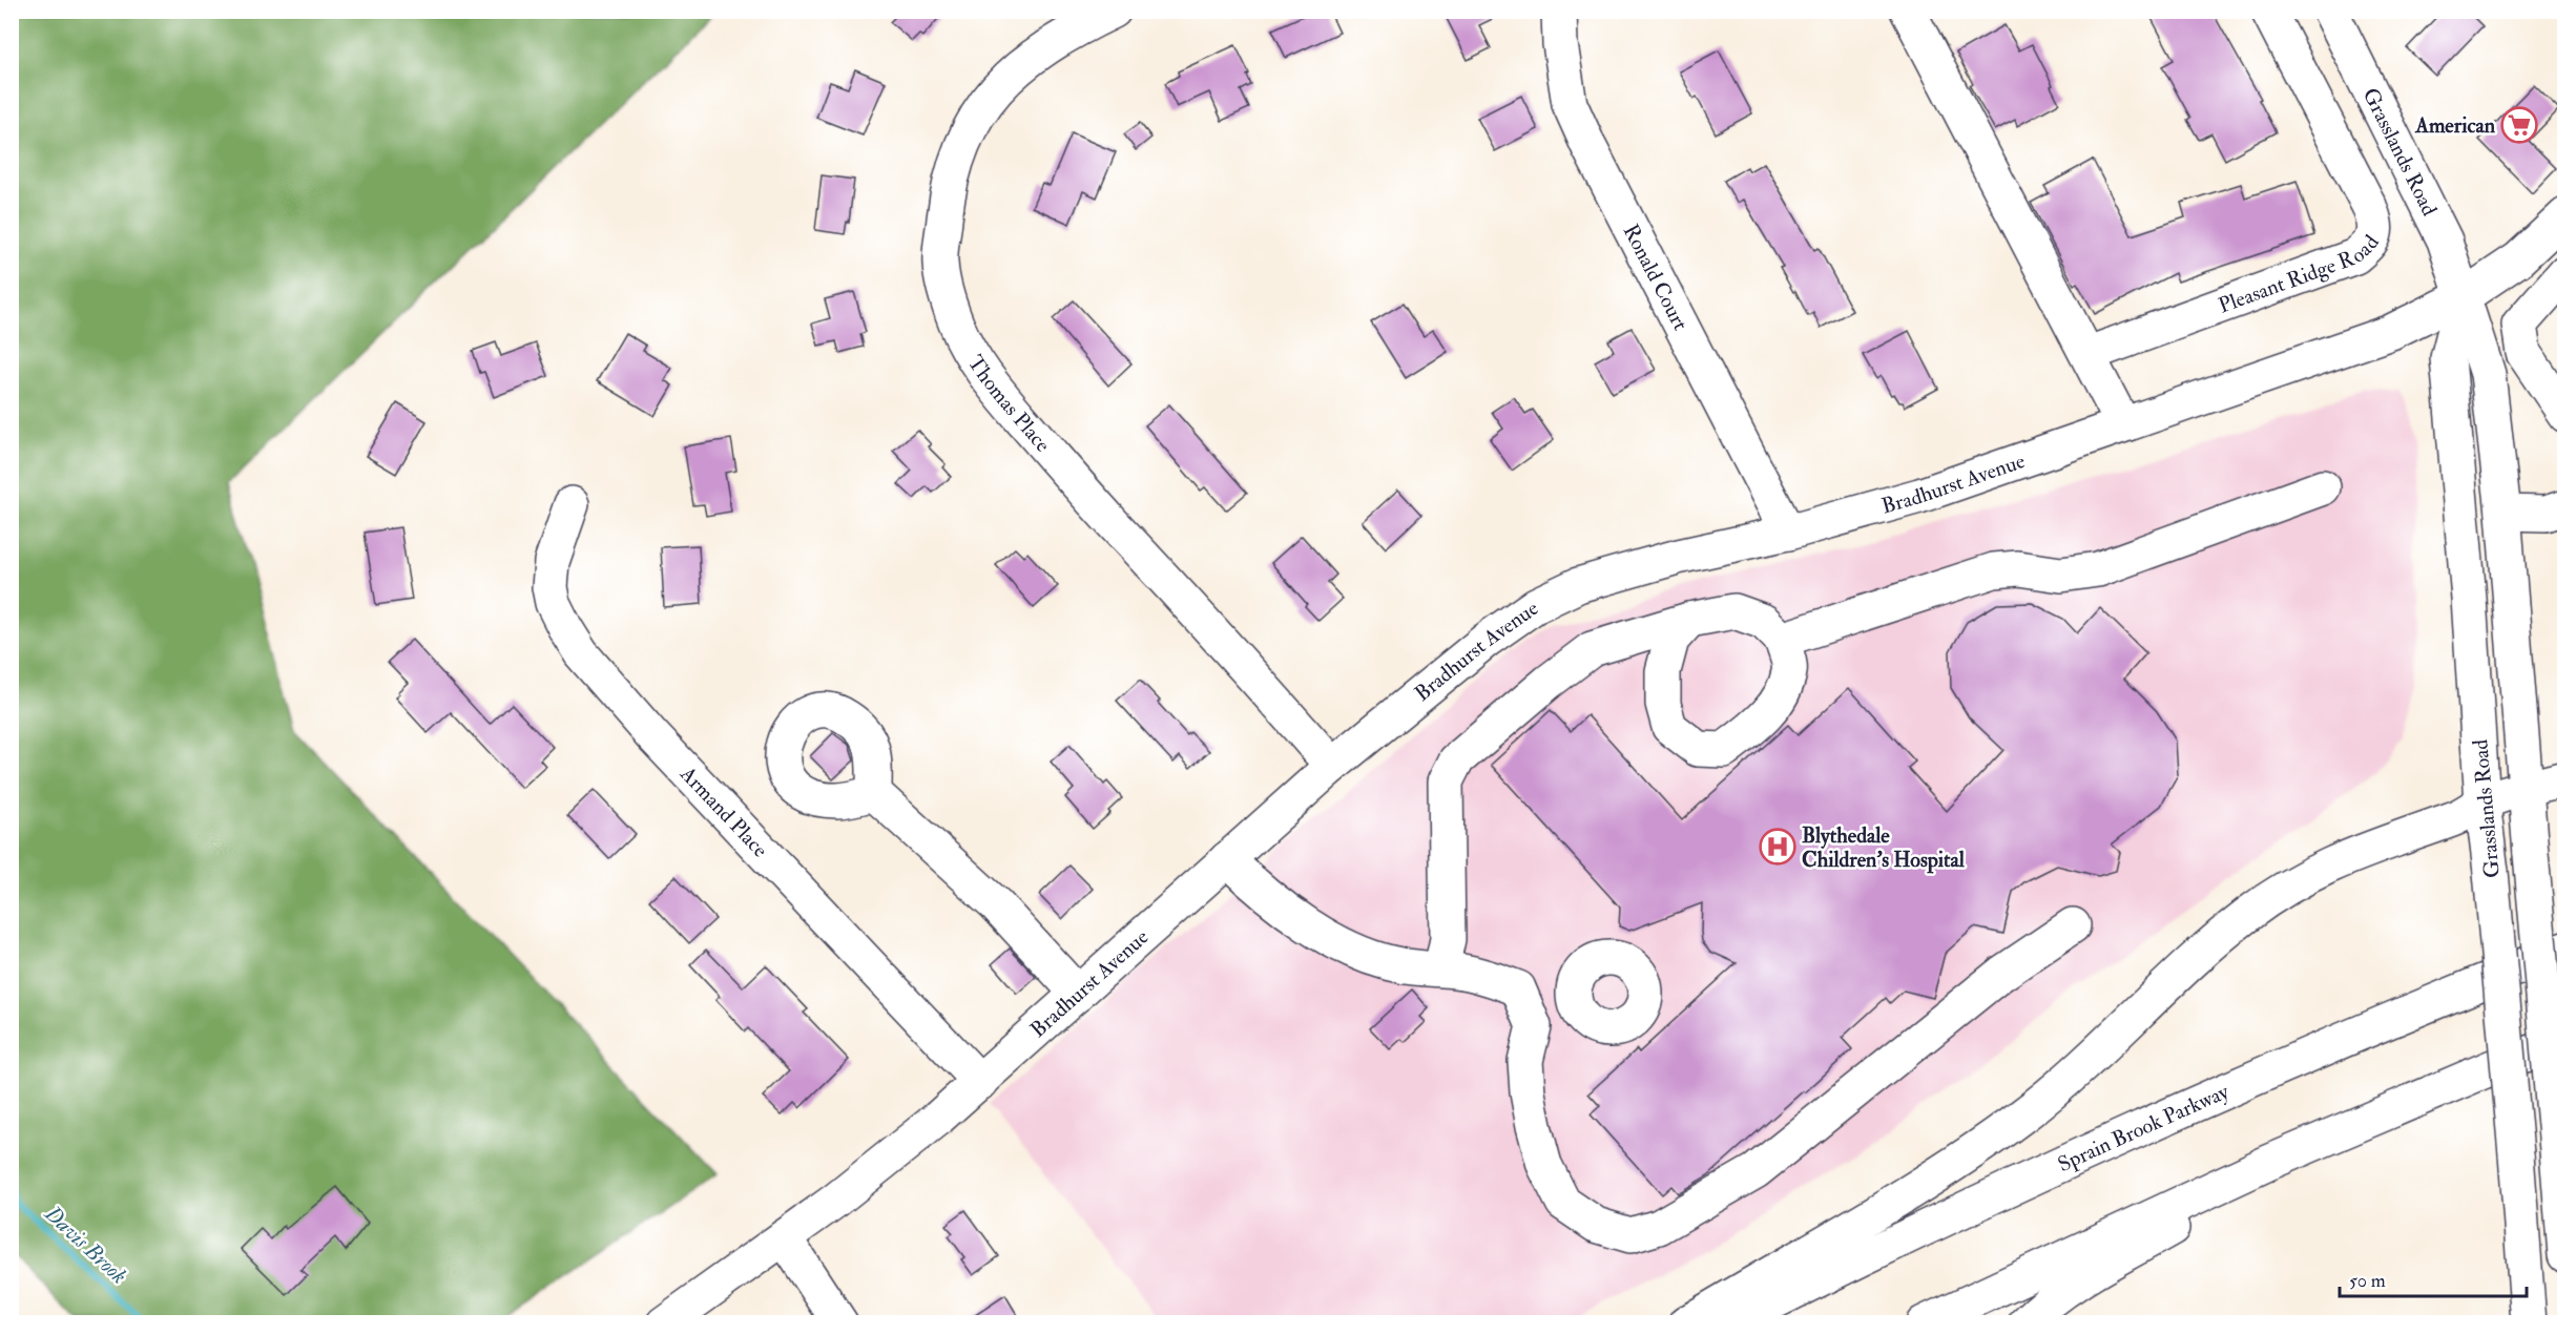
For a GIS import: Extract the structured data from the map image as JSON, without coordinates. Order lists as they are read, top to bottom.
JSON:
{
  "streets": {
    "main road": [
      "Grasslands Road",
      "Pleasant Ridge Road",
      "Ronald Court",
      "Thomas Place",
      "Bradhurst Avenue",
      "Armand Place",
      "Sprain Brook Parkway"
    ]
  },
  "crossings": [
    ["Grasslands Road", "Bradhurst Avenue"],
    ["Ronald Court", "Bradhurst Avenue"],
    ["Thomas Place", "Bradhurst Avenue"],
    ["Bradhurst Avenue", "Armand Place"]
  ],
  "water": ["Davis Brook"],
  "places": {
    "supermarket": ["American"],
    "hospital": ["Blythedale Children's Hospital"]
  },
  "scale_bar": "50 m"
}
